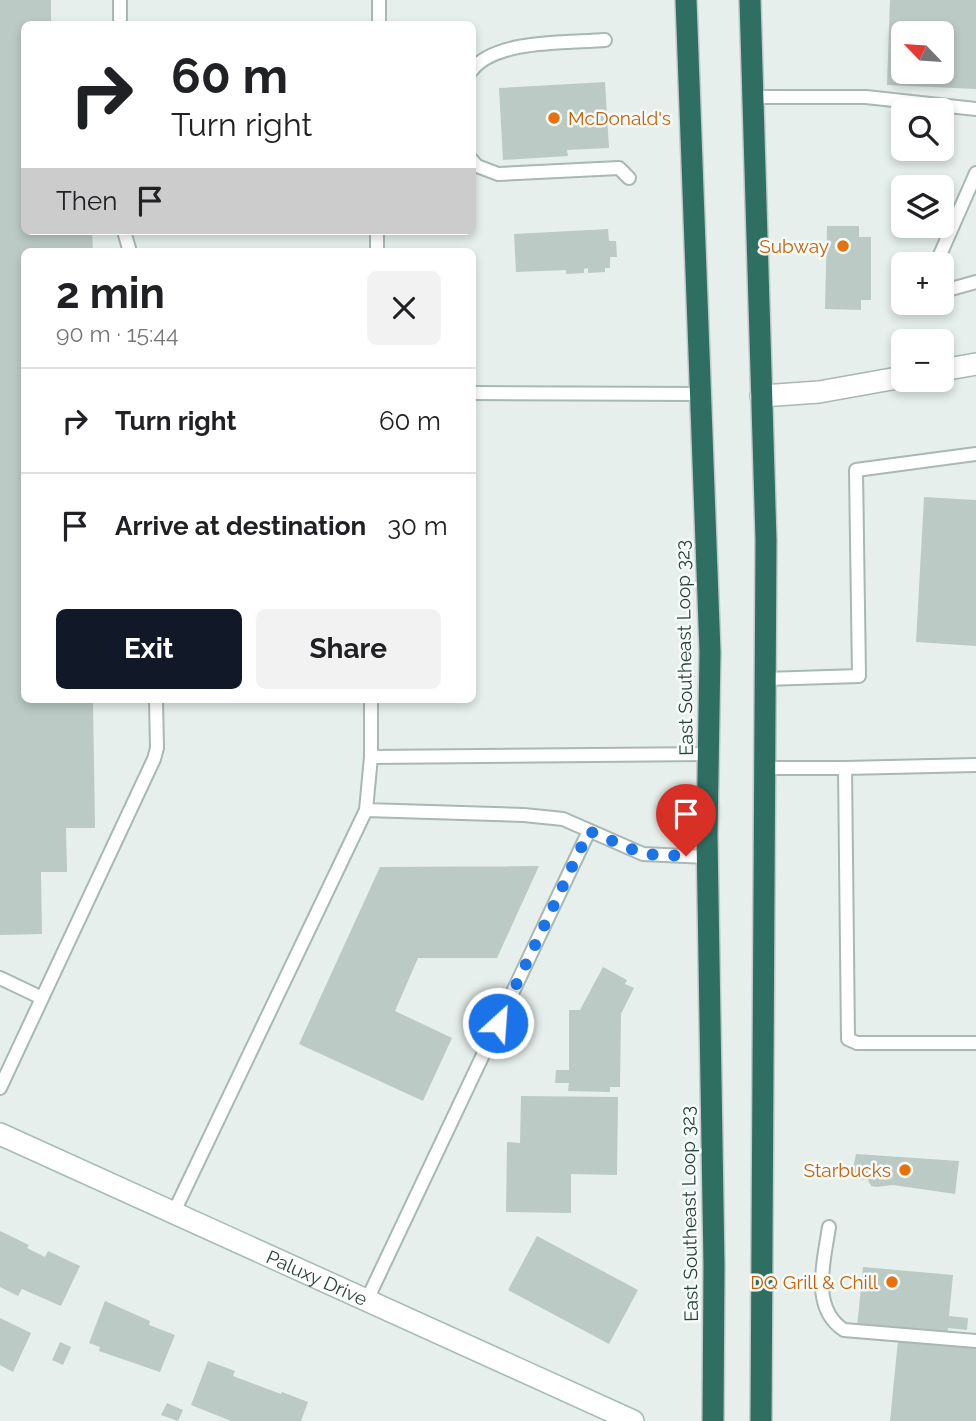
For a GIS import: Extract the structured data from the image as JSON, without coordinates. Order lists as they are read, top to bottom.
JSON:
{
  "streets": {
    "highway": ["East Southeast Loop 323"],
    "street": ["Paluxy Drive"]
  },
  "places": [
    "McDonald's",
    "Subway",
    "Starbucks",
    "DQ Grill & Chill"
  ],
  "north": "top left",
  "page": {
    "map_buttons": ["+", "−"],
    "turn": ["60 m", "Turn right"],
    "then": "Then",
    "heading": ["2 min", "90 m · 15:44"],
    "list": [
      {
        "name": "Turn right",
        "value": "60 m"
      },
      {
        "name": "Arrive at destination",
        "value": "30 m"
      }
    ],
    "buttons": ["Exit", "Share"]
  }
}
